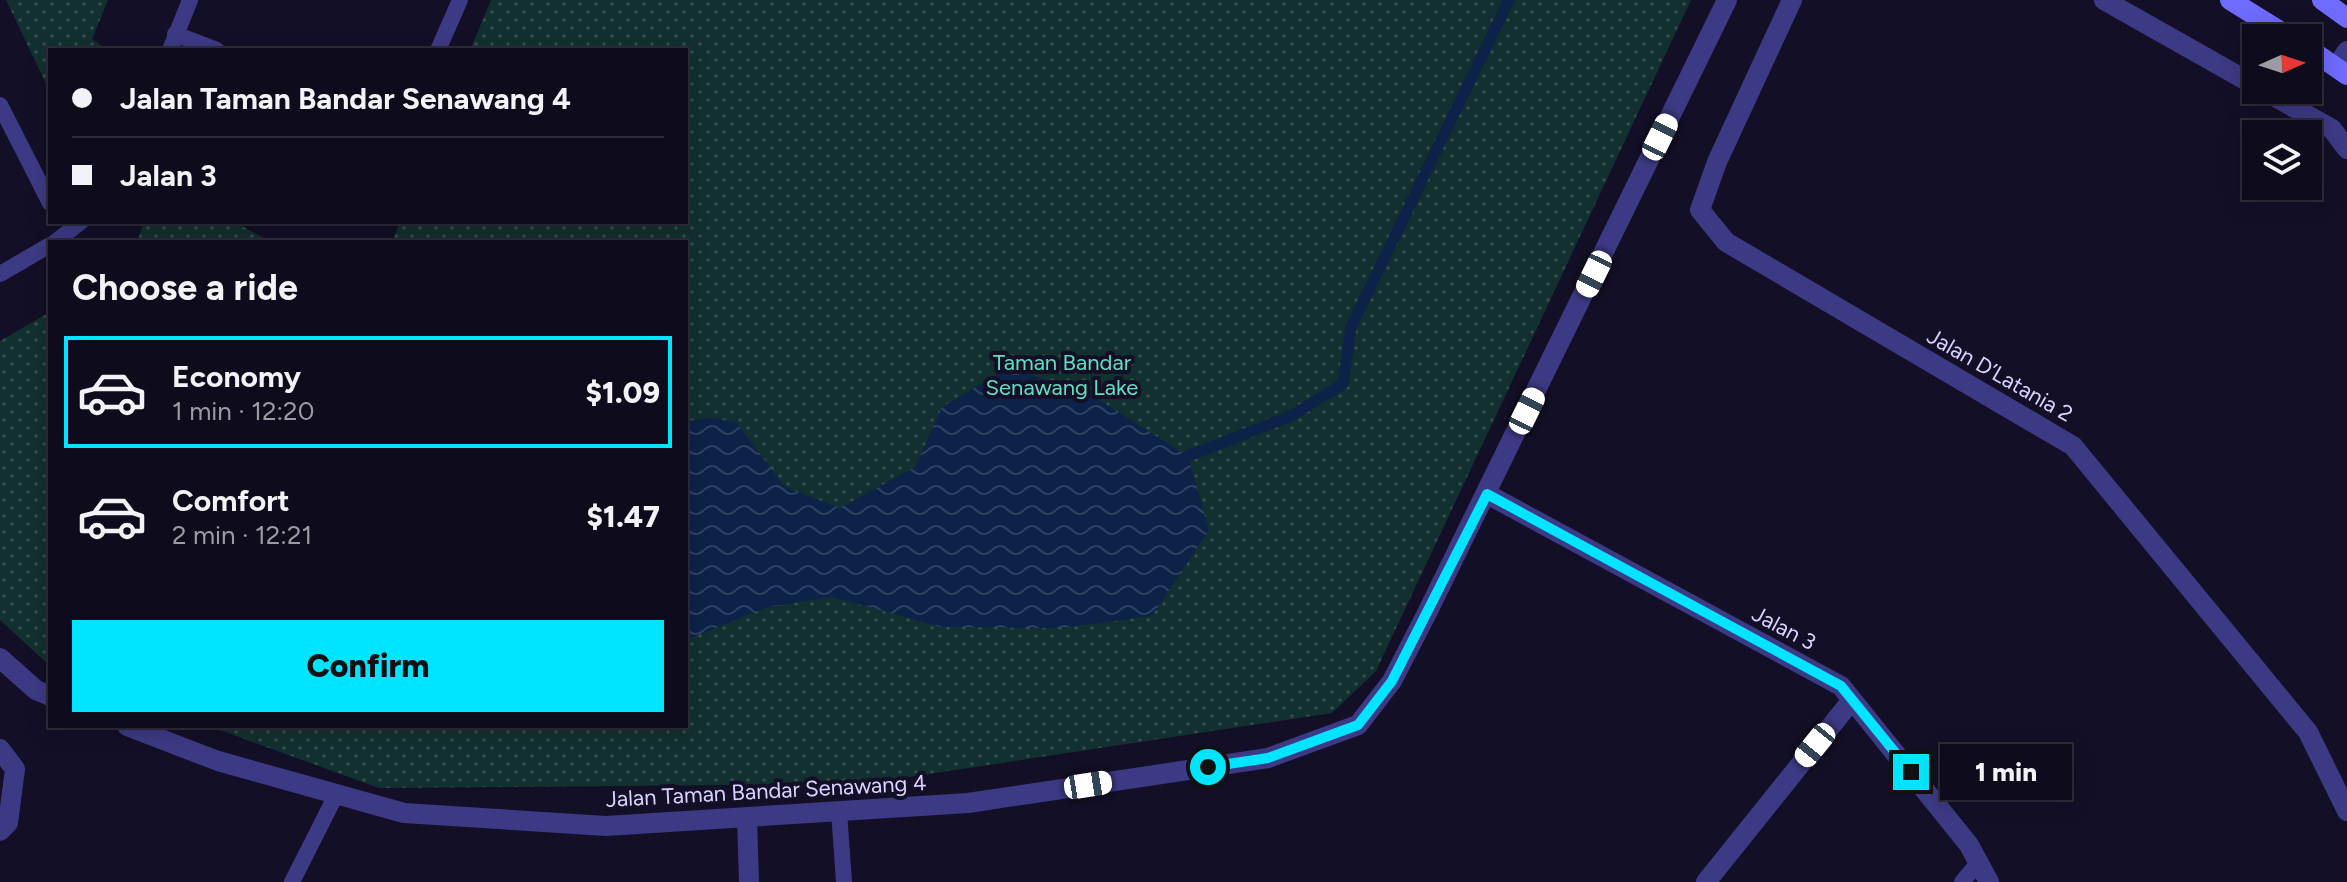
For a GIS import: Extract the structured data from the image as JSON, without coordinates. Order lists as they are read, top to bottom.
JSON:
{
  "streets": {
    "street": ["Jalan D’Latania 2", "Jalan 3", "Jalan Taman Bandar Senawang 4"]
  },
  "crossings": [
    ["Jalan 3", "Jalan Taman Bandar Senawang 4"]
  ],
  "parks": ["Taman Bandar Senawang Lake"],
  "north": "right",
  "page": {
    "banner": ["Jalan Taman Bandar Senawang 4", "Jalan 3"],
    "heading": "Choose a ride",
    "list": [
      {
        "name": "Economy",
        "note": "1 min · 12:20",
        "value": "$1.09"
      },
      {
        "name": "Comfort",
        "note": "2 min · 12:21",
        "value": "$1.47"
      }
    ],
    "buttons": "Confirm",
    "bubble": "1 min"
  }
}
